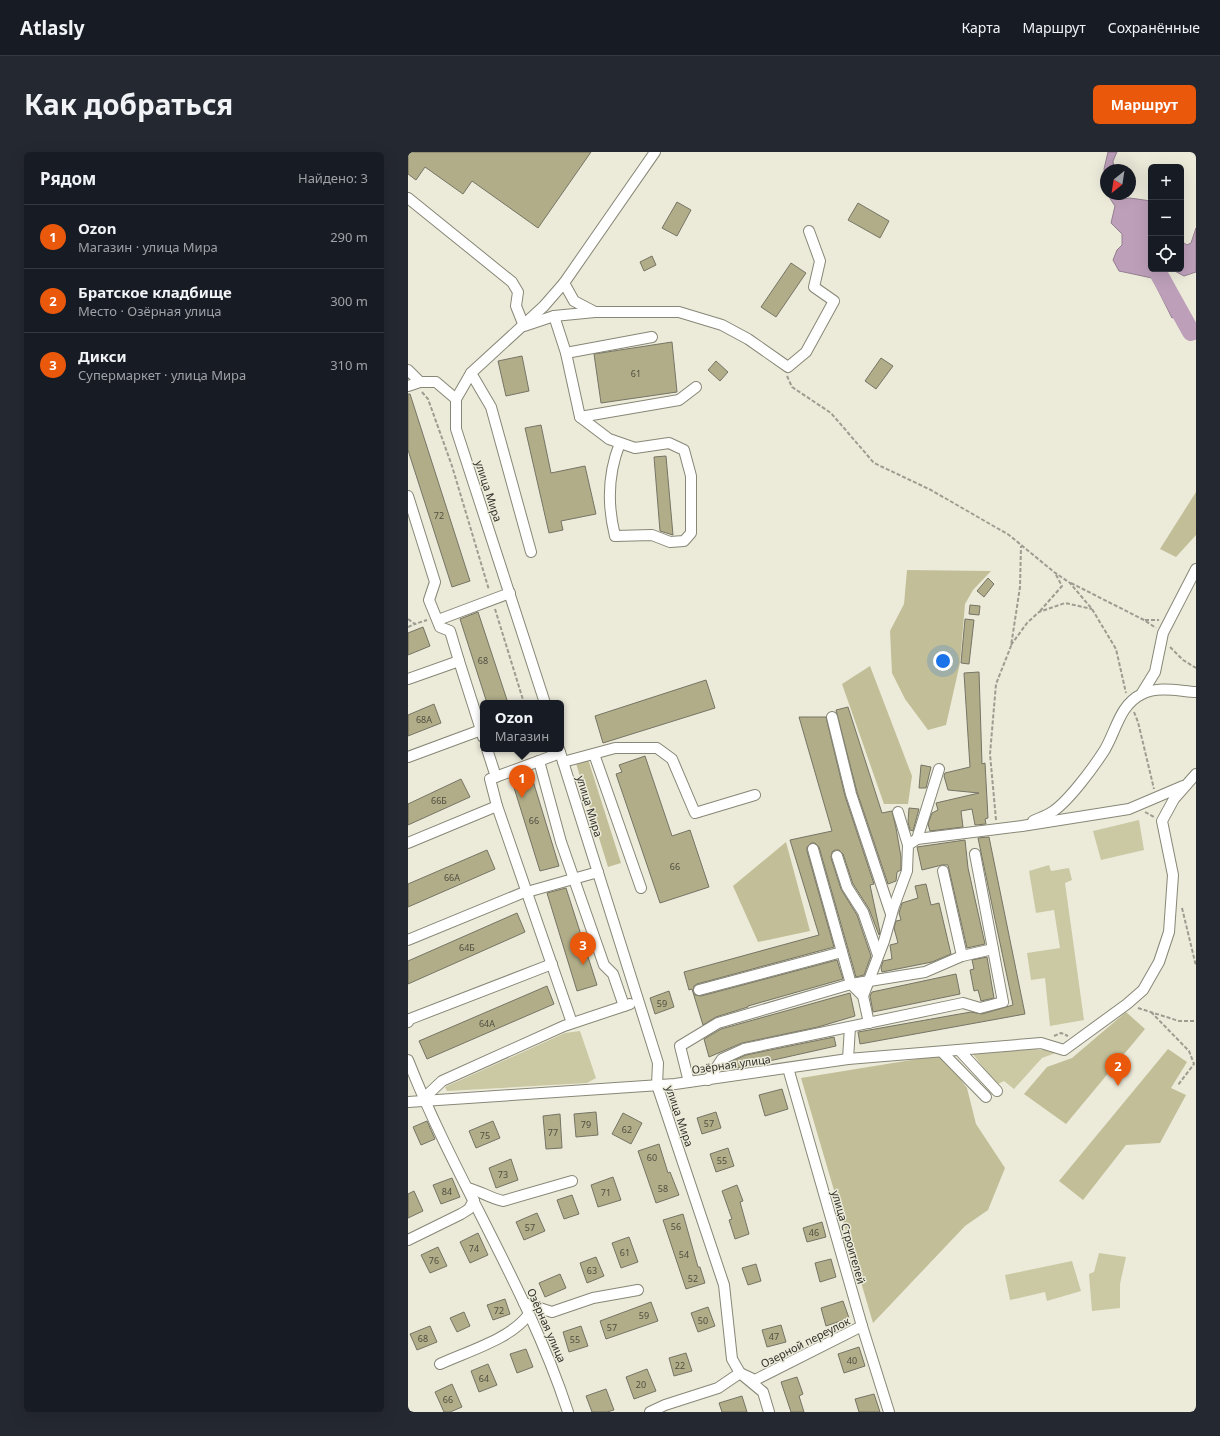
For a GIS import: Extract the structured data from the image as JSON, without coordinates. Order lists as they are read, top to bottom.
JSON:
{
  "streets": {
    "street": [
      "улица Мира",
      "Озёрная улица",
      "улица Строителей",
      "Озерной переулок"
    ]
  },
  "crossings": [
    ["улица Мира", "Озёрная улица"],
    ["улица Мира", "Озерной переулок"],
    ["Озёрная улица", "улица Строителей"],
    ["улица Строителей", "Озерной переулок"]
  ],
  "house_numbers": [
    "61",
    "72",
    "68",
    "68А",
    "66Б",
    "66",
    "66",
    "66А",
    "64Б",
    "59",
    "64А",
    "57",
    "79",
    "62",
    "77",
    "75",
    "60",
    "55",
    "73",
    "58",
    "84",
    "71",
    "56",
    "57",
    "46",
    "74",
    "61",
    "54",
    "76",
    "63",
    "52",
    "72",
    "59",
    "50",
    "57",
    "47",
    "68",
    "55",
    "40",
    "22",
    "64",
    "20",
    "66"
  ],
  "north": "bottom left",
  "page": {
    "header": "Atlasly",
    "nav": ["Карта", "Маршрут", "Сохранённые"],
    "title": "Как добраться",
    "buttons": "Маршрут",
    "heading": ["Рядом", "Найдено: 3"],
    "map_buttons": ["+", "−"],
    "list": [
      {
        "mark": "1",
        "name": "Ozon",
        "note": "Магазин · улица Мира",
        "value": "290 m"
      },
      {
        "mark": "2",
        "name": "Братское кладбище",
        "note": "Место · Озёрная улица",
        "value": "300 m"
      },
      {
        "mark": "3",
        "name": "Дикси",
        "note": "Супермаркет · улица Мира",
        "value": "310 m"
      }
    ],
    "popup": ["Ozon", "Магазин"],
    "pins": ["1", "3", "2"]
  }
}
